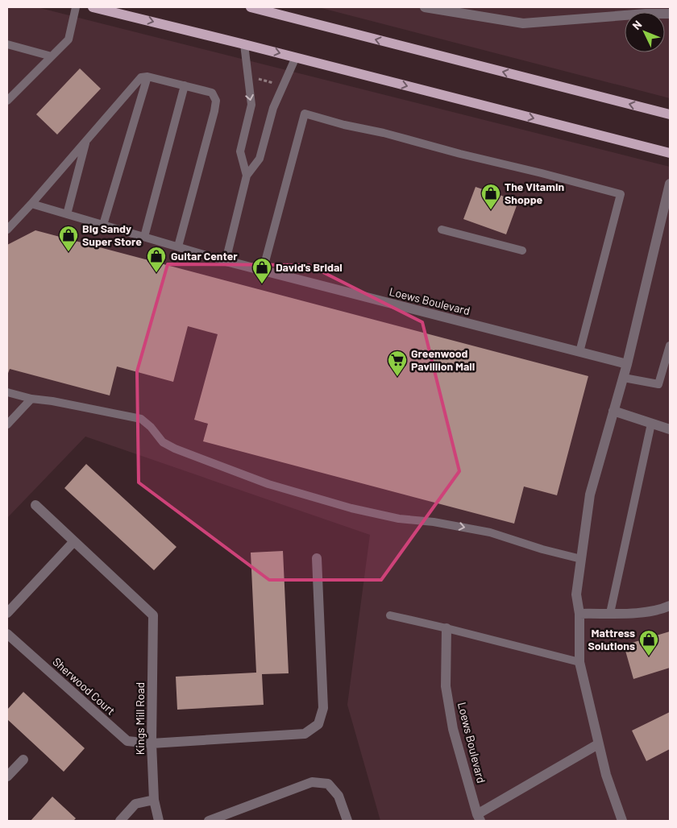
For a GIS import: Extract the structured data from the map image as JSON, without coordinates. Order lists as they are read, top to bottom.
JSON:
{
  "streets": {
    "street": ["Loews Boulevard", "Sherwood Court", "Kings Mill Road"]
  },
  "crossings": [
    ["Sherwood Court", "Kings Mill Road"]
  ],
  "places": {
    "shop": [
      "The Vitamin Shoppe",
      "Big Sandy Super Store",
      "Guitar Center",
      "David's Bridal",
      "Mattress Solutions"
    ],
    "supermarket": ["Greenwood Pavillion Mall"]
  },
  "north": "top left"
}
